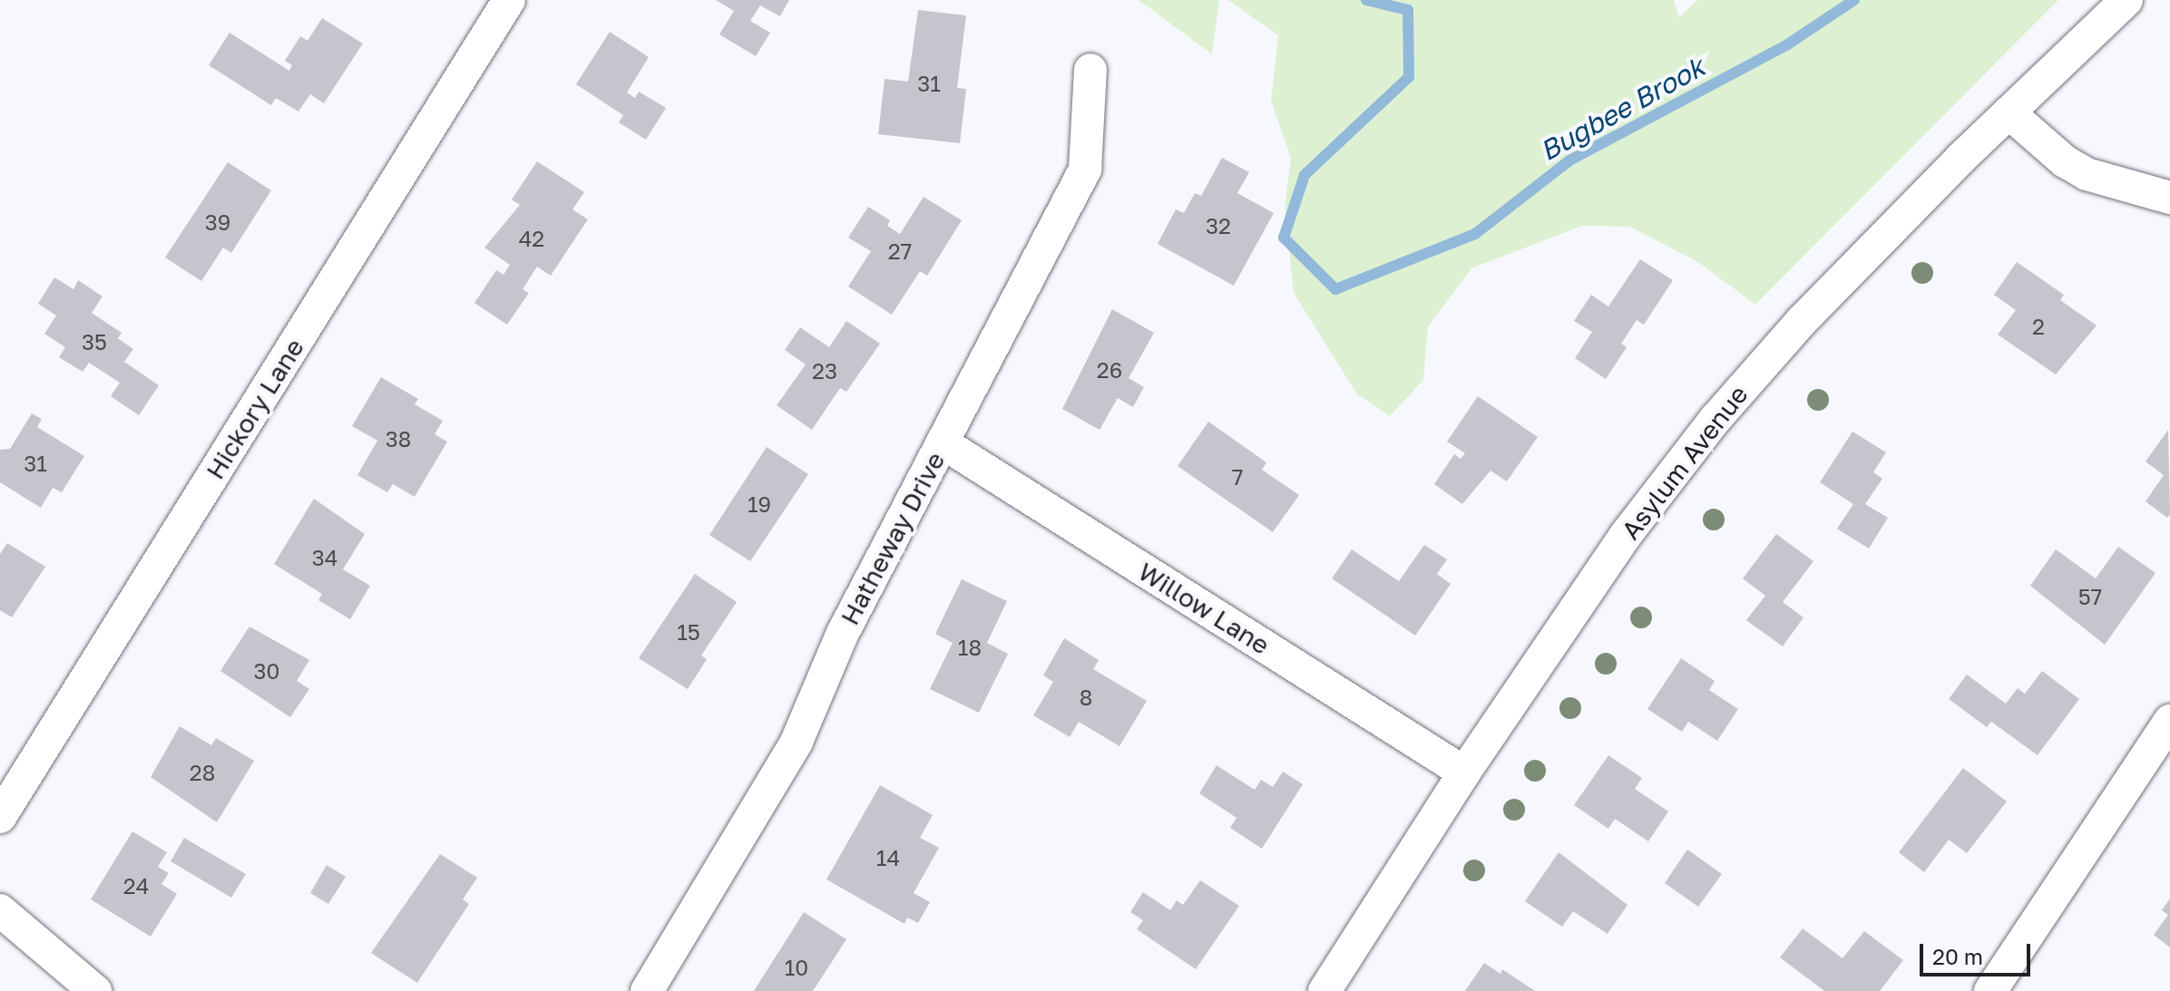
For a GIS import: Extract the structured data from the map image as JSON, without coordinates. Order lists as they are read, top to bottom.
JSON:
{
  "streets": {
    "street": [
      "Hickory Lane",
      "Asylum Avenue",
      "Hatheway Drive",
      "Willow Lane"
    ]
  },
  "crossings": [
    ["Asylum Avenue", "Willow Lane"],
    ["Hatheway Drive", "Willow Lane"]
  ],
  "water": ["Bugbee Brook"],
  "house_numbers": [
    "31",
    "39",
    "32",
    "42",
    "27",
    "2",
    "35",
    "26",
    "23",
    "38",
    "31",
    "7",
    "19",
    "34",
    "57",
    "15",
    "18",
    "30",
    "8",
    "28",
    "14",
    "24",
    "10"
  ],
  "scale_bar": "20 m"
}
